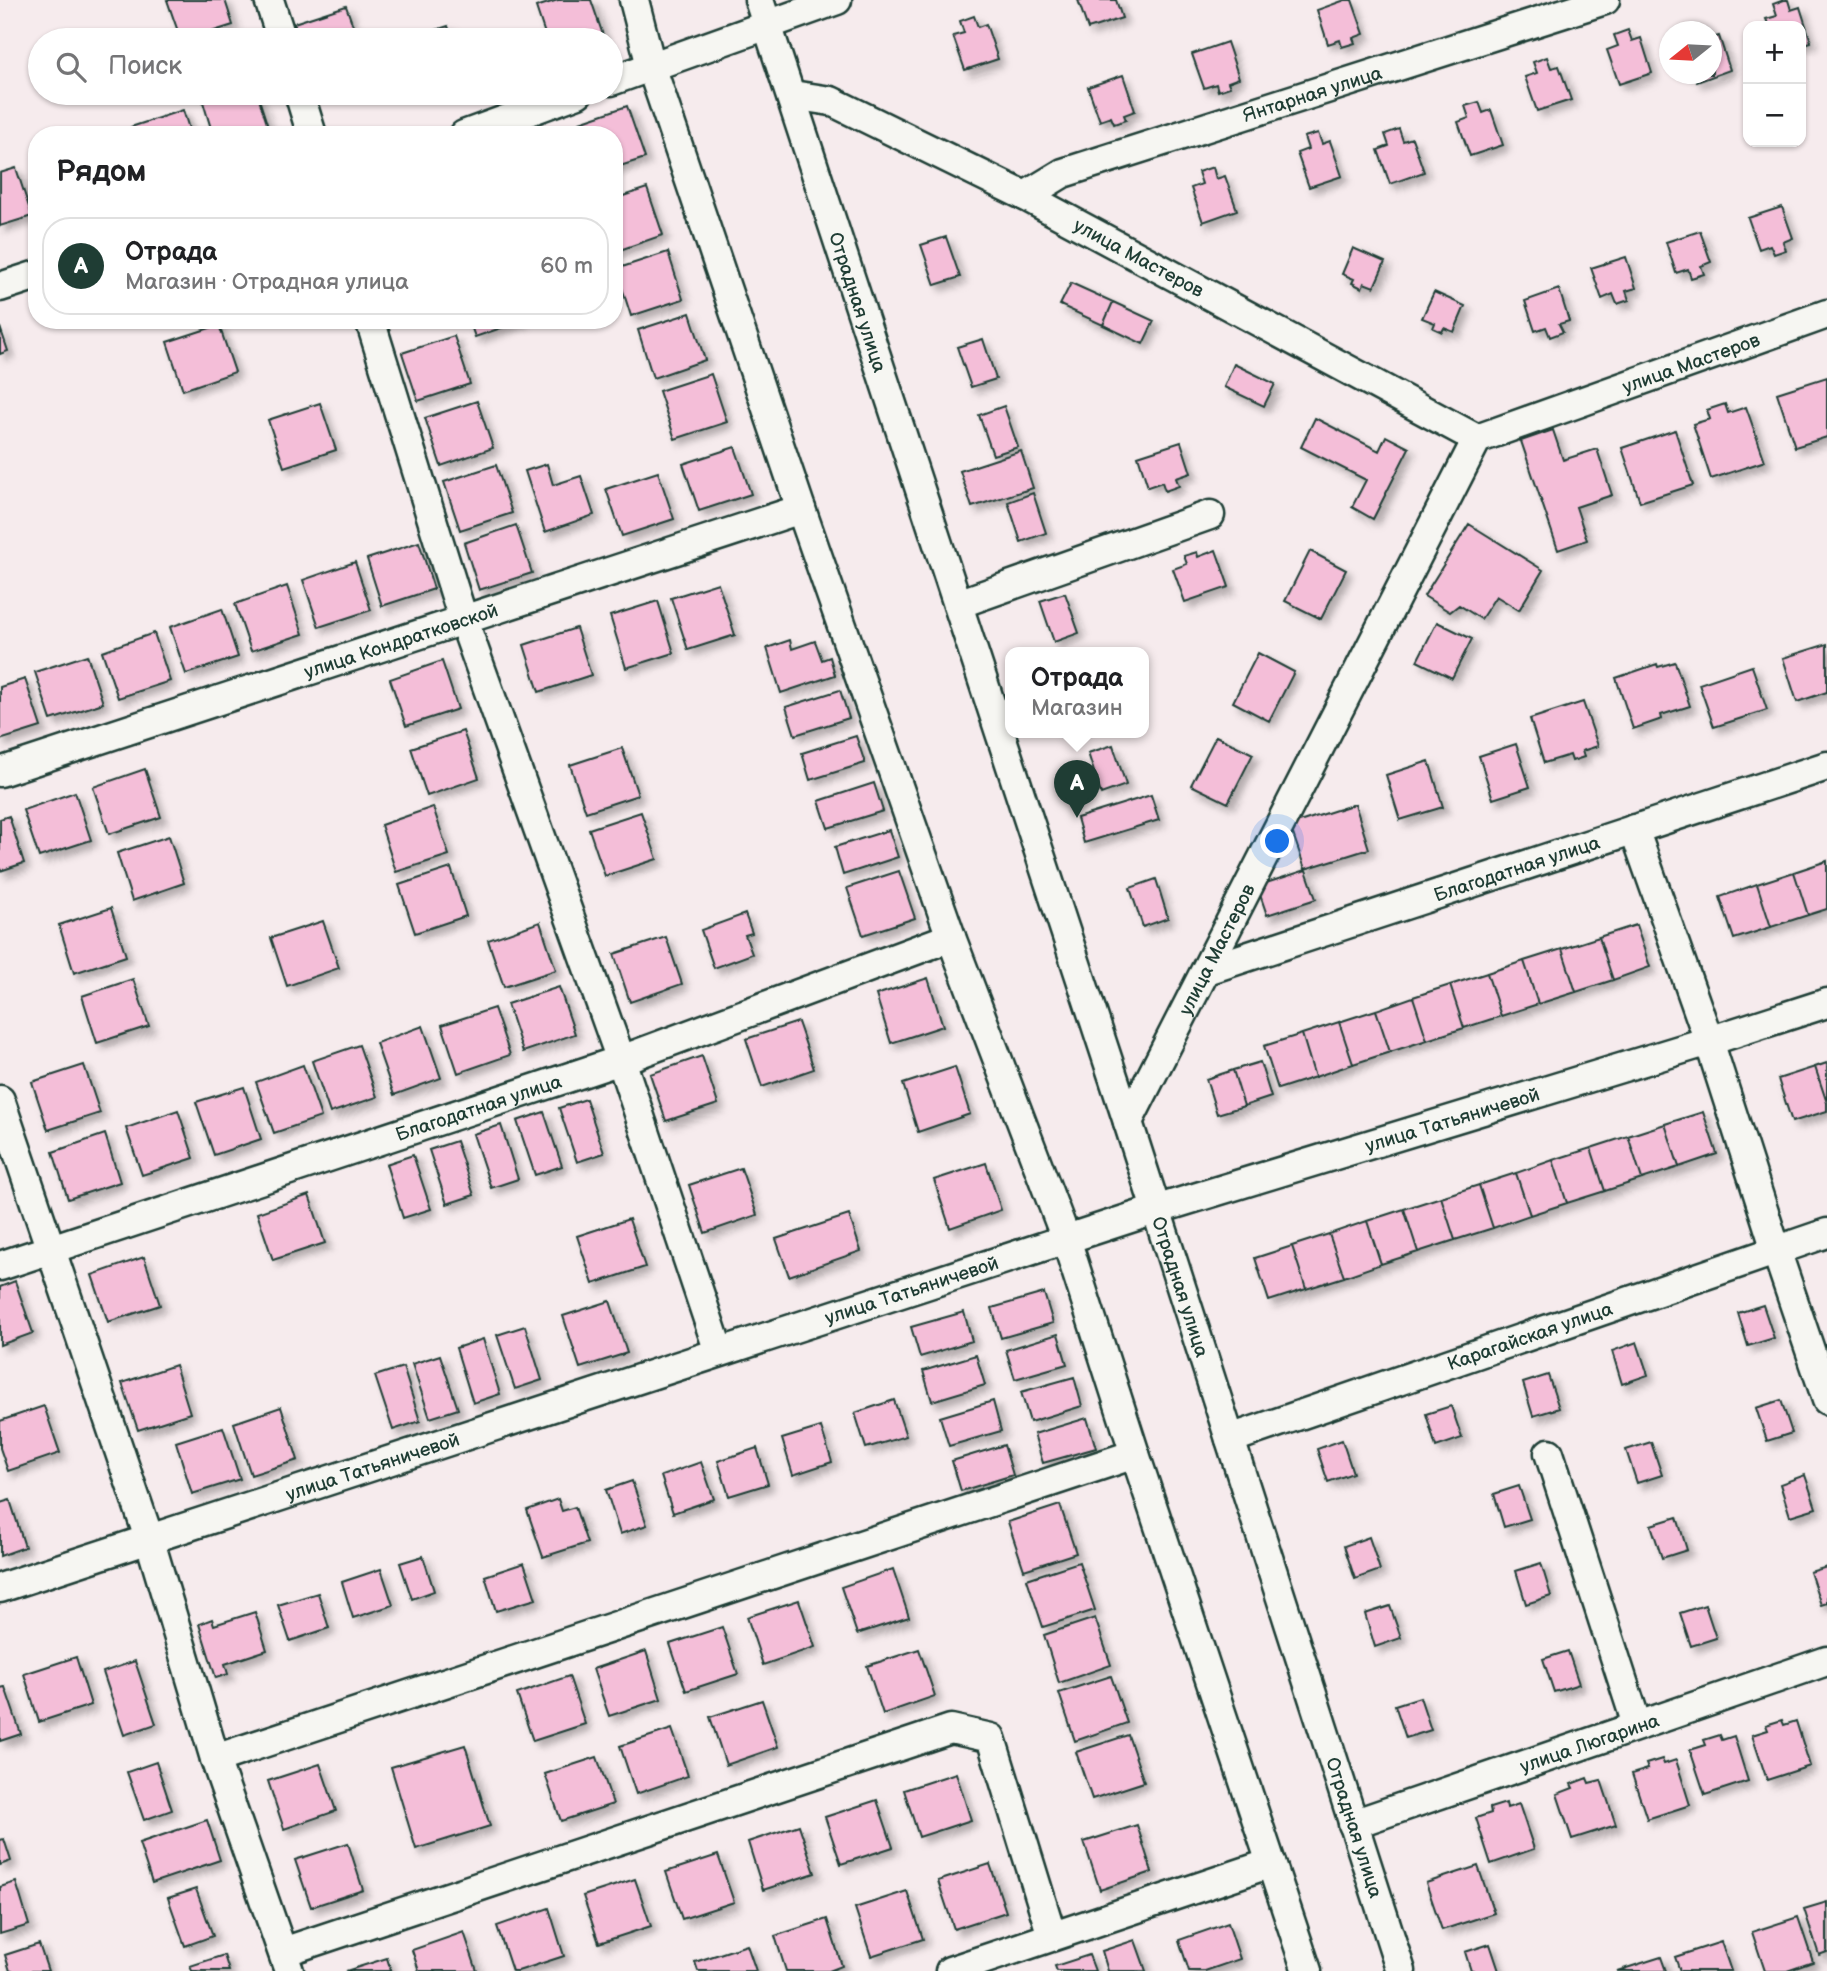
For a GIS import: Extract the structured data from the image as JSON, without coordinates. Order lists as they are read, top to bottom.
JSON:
{
  "streets": {
    "street": [
      "Янтарная улица",
      "улица Мастеров",
      "Отрадная улица",
      "улица Кондратковской",
      "Благодатная улица",
      "улица Татьяничевой",
      "Карагайская улица",
      "улица Люгарина"
    ]
  },
  "crossings": [
    ["Янтарная улица", "улица Мастеров"],
    ["улица Мастеров", "Отрадная улица"],
    ["улица Мастеров", "Благодатная улица"],
    ["Отрадная улица", "улица Татьяничевой"],
    ["Отрадная улица", "Карагайская улица"],
    ["Отрадная улица", "улица Люгарина"]
  ],
  "north": "left",
  "page": {
    "map_buttons": ["+", "−"],
    "search": "Поиск",
    "heading": "Рядом",
    "list": [
      {
        "mark": "A",
        "name": "Отрада",
        "note": "Магазин · Отрадная улица",
        "value": "60 m"
      }
    ],
    "popup": ["Отрада", "Магазин"],
    "pins": "A"
  }
}
